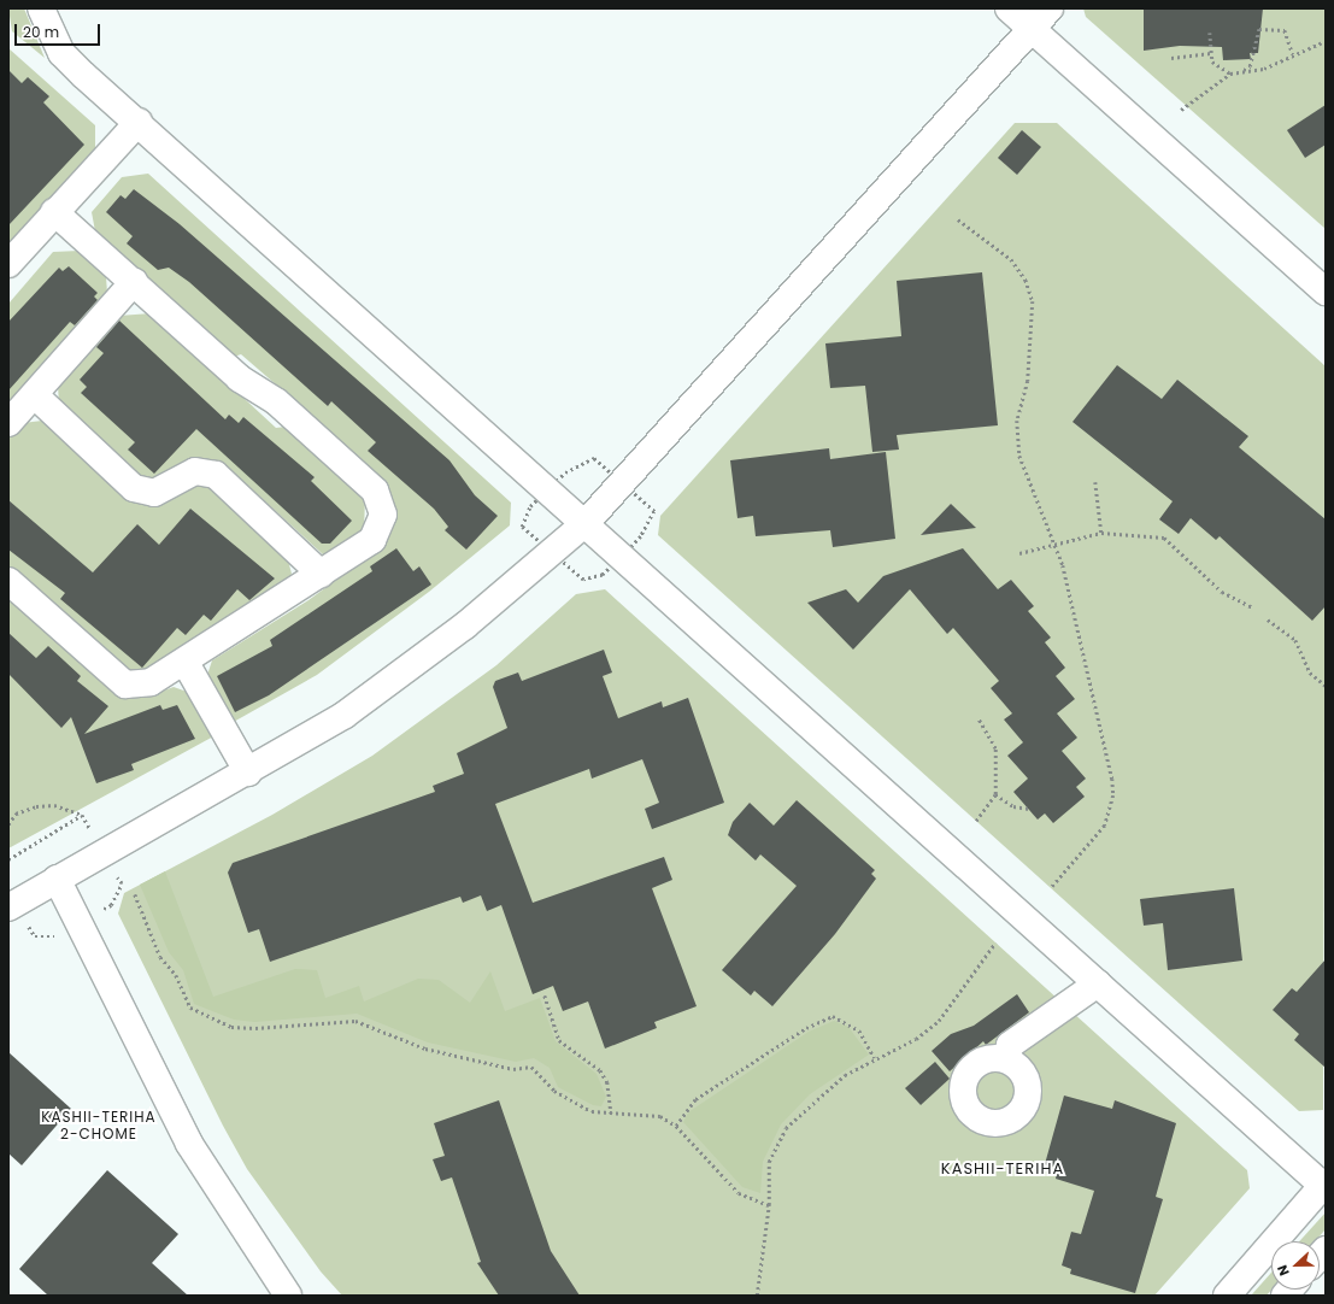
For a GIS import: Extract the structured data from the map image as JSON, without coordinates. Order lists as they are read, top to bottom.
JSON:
{
  "districts": ["KASHII-TERIHA 2-CHOME", "KASHII-TERIHA"],
  "scale_bar": "20 m",
  "north": "left"
}
